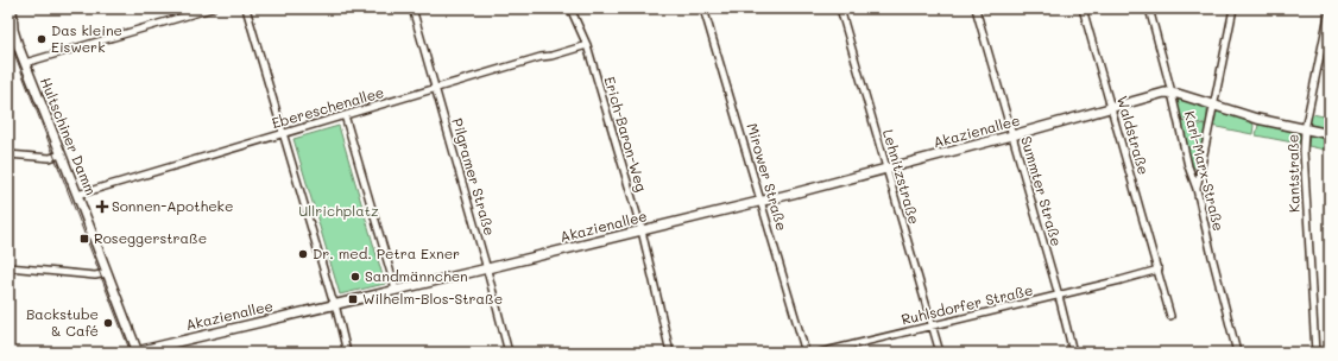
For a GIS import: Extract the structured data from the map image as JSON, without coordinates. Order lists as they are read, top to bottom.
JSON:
{
  "streets": {
    "street": [
      "Ebereschenallee",
      "Akazienallee",
      "Erich-Baron-Weg",
      "Waldstraße",
      "Hultschiner Damm",
      "Karl-Marx-Straße",
      "Kantstraße",
      "Pilgramer Straße",
      "Mirower Straße",
      "Lehnitzstraße",
      "Summter Straße",
      "Ruhlsdorfer Straße"
    ]
  },
  "crossings": [
    ["Ebereschenallee", "Erich-Baron-Weg"],
    ["Ebereschenallee", "Hultschiner Damm"],
    ["Ebereschenallee", "Pilgramer Straße"],
    ["Akazienallee", "Erich-Baron-Weg"],
    ["Akazienallee", "Waldstraße"],
    ["Akazienallee", "Hultschiner Damm"],
    ["Akazienallee", "Karl-Marx-Straße"],
    ["Akazienallee", "Pilgramer Straße"],
    ["Akazienallee", "Mirower Straße"],
    ["Akazienallee", "Lehnitzstraße"],
    ["Akazienallee", "Summter Straße"],
    ["Waldstraße", "Ruhlsdorfer Straße"],
    ["Lehnitzstraße", "Ruhlsdorfer Straße"],
    ["Summter Straße", "Ruhlsdorfer Straße"]
  ],
  "parks": ["Ullrichplatz"],
  "places": {
    "other": [
      "Das kleine Eiswerk",
      "Dr. med. Petra Exner",
      "Sandmännchen",
      "Backstube & Café"
    ],
    "health": ["Sonnen-Apotheke"],
    "transit": ["Roseggerstraße", "Wilhelm-Blos-Straße"]
  }
}
